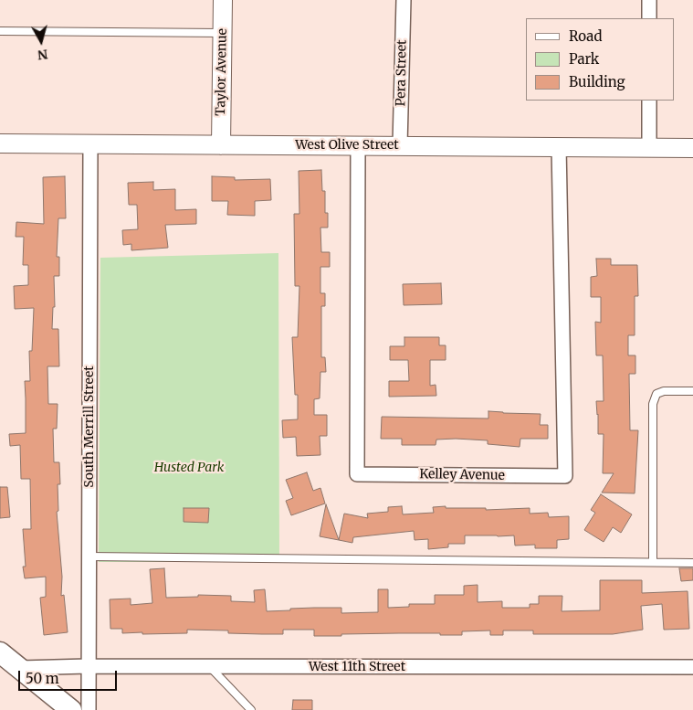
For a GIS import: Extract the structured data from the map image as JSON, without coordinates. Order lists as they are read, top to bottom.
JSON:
{
  "streets": {
    "street": [
      "Taylor Avenue",
      "Pera Street",
      "West Olive Street",
      "South Merrill Street",
      "Kelley Avenue",
      "West 11th Street"
    ]
  },
  "crossings": [
    ["Taylor Avenue", "West Olive Street"],
    ["Pera Street", "West Olive Street"],
    ["West Olive Street", "South Merrill Street"],
    ["West Olive Street", "Kelley Avenue"],
    ["South Merrill Street", "West 11th Street"]
  ],
  "parks": ["Husted Park"],
  "legend": ["Road", "Park", "Building"],
  "scale_bar": "50 m",
  "north": "bottom"
}
